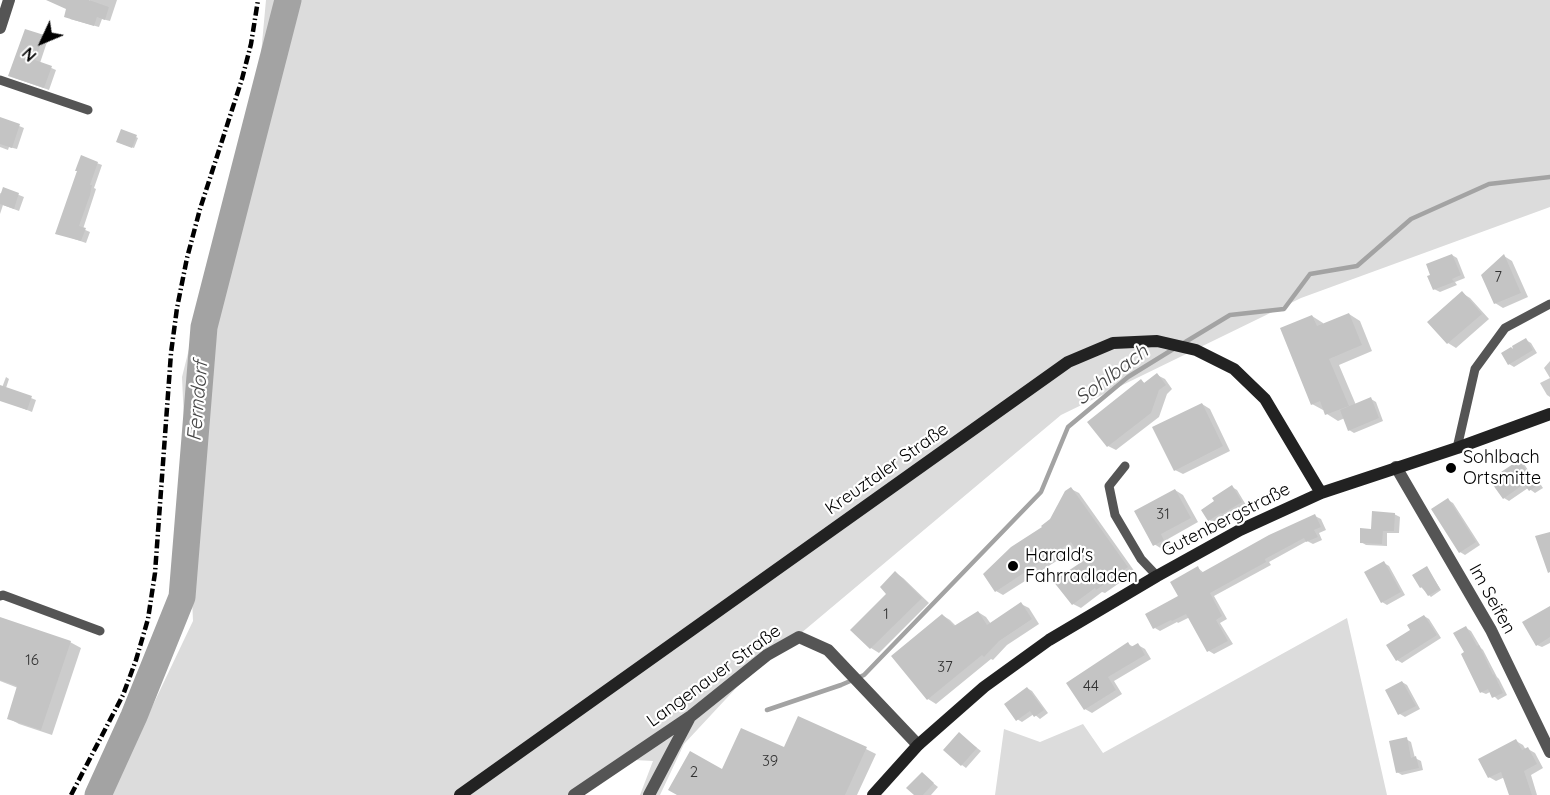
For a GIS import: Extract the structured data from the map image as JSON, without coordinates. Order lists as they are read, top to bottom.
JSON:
{
  "streets": {
    "street": [
      "Kreuztaler Straße",
      "Gutenbergstraße",
      "Im Seifen",
      "Langenauer Straße"
    ]
  },
  "crossings": [
    ["Kreuztaler Straße", "Gutenbergstraße"],
    ["Gutenbergstraße", "Im Seifen"],
    ["Gutenbergstraße", "Langenauer Straße"]
  ],
  "water": ["Sohlbach", "Ferndorf"],
  "places": ["Sohlbach Ortsmitte", "Harald's Fahrradladen"],
  "house_numbers": [
    "7",
    "31",
    "1",
    "16",
    "37",
    "44",
    "39",
    "2"
  ],
  "north": "bottom left"
}
